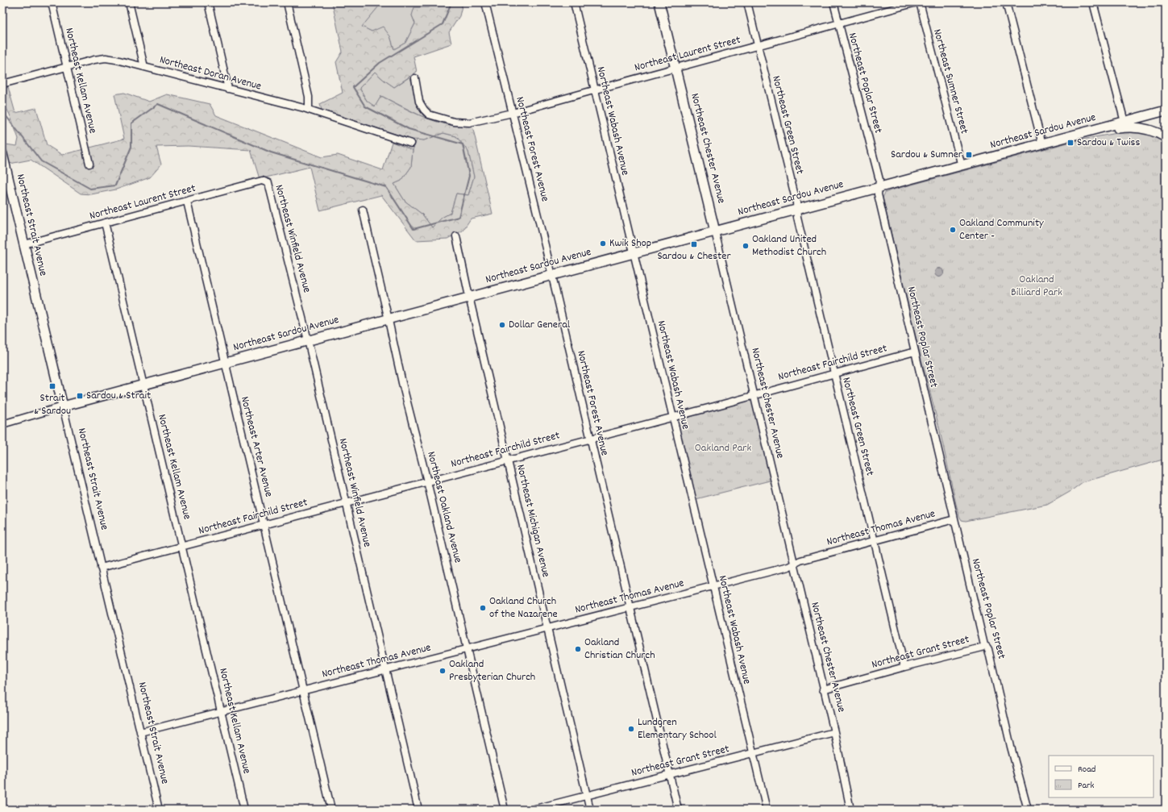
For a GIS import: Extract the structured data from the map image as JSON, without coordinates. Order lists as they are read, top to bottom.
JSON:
{
  "streets": {
    "main road": ["Northeast Sardou Avenue", "Northeast Chester Avenue", "Northeast Strait Avenue"],
    "street": [
      "Northeast Laurent Street",
      "Northeast Doran Avenue",
      "Northeast Kellam Avenue",
      "Northeast Sumner Street",
      "Northeast Poplar Street",
      "Northeast Wabash Avenue",
      "Northeast Green Street",
      "Northeast Forest Avenue",
      "Northeast Winfield Avenue",
      "Northeast Fairchild Street",
      "Northeast Arter Avenue",
      "Northeast Oakland Avenue",
      "Northeast Michigan Avenue",
      "Northeast Thomas Avenue",
      "Northeast Grant Street"
    ]
  },
  "crossings": [
    ["Northeast Laurent Street", "Northeast Kellam Avenue"],
    ["Northeast Laurent Street", "Northeast Poplar Street"],
    ["Northeast Laurent Street", "Northeast Wabash Avenue"],
    ["Northeast Laurent Street", "Northeast Green Street"],
    ["Northeast Laurent Street", "Northeast Chester Avenue"],
    ["Northeast Laurent Street", "Northeast Forest Avenue"],
    ["Northeast Laurent Street", "Northeast Strait Avenue"],
    ["Northeast Laurent Street", "Northeast Winfield Avenue"],
    ["Northeast Laurent Street", "Northeast Arter Avenue"],
    ["Northeast Doran Avenue", "Northeast Kellam Avenue"],
    ["Northeast Kellam Avenue", "Northeast Sardou Avenue"],
    ["Northeast Kellam Avenue", "Northeast Fairchild Street"],
    ["Northeast Kellam Avenue", "Northeast Thomas Avenue"],
    ["Northeast Sumner Street", "Northeast Sardou Avenue"],
    ["Northeast Poplar Street", "Northeast Sardou Avenue"],
    ["Northeast Poplar Street", "Northeast Fairchild Street"],
    ["Northeast Poplar Street", "Northeast Thomas Avenue"],
    ["Northeast Poplar Street", "Northeast Grant Street"],
    ["Northeast Wabash Avenue", "Northeast Sardou Avenue"],
    ["Northeast Wabash Avenue", "Northeast Fairchild Street"],
    ["Northeast Wabash Avenue", "Northeast Thomas Avenue"],
    ["Northeast Wabash Avenue", "Northeast Grant Street"],
    ["Northeast Green Street", "Northeast Sardou Avenue"],
    ["Northeast Green Street", "Northeast Fairchild Street"],
    ["Northeast Green Street", "Northeast Thomas Avenue"],
    ["Northeast Green Street", "Northeast Grant Street"],
    ["Northeast Sardou Avenue", "Northeast Chester Avenue"],
    ["Northeast Sardou Avenue", "Northeast Forest Avenue"],
    ["Northeast Sardou Avenue", "Northeast Strait Avenue"],
    ["Northeast Sardou Avenue", "Northeast Winfield Avenue"],
    ["Northeast Sardou Avenue", "Northeast Arter Avenue"],
    ["Northeast Sardou Avenue", "Northeast Oakland Avenue"],
    ["Northeast Sardou Avenue", "Northeast Michigan Avenue"],
    ["Northeast Chester Avenue", "Northeast Fairchild Street"],
    ["Northeast Chester Avenue", "Northeast Thomas Avenue"],
    ["Northeast Chester Avenue", "Northeast Grant Street"],
    ["Northeast Forest Avenue", "Northeast Fairchild Street"],
    ["Northeast Forest Avenue", "Northeast Thomas Avenue"],
    ["Northeast Forest Avenue", "Northeast Grant Street"],
    ["Northeast Strait Avenue", "Northeast Fairchild Street"],
    ["Northeast Strait Avenue", "Northeast Thomas Avenue"],
    ["Northeast Winfield Avenue", "Northeast Fairchild Street"],
    ["Northeast Winfield Avenue", "Northeast Thomas Avenue"],
    ["Northeast Fairchild Street", "Northeast Arter Avenue"],
    ["Northeast Fairchild Street", "Northeast Oakland Avenue"],
    ["Northeast Fairchild Street", "Northeast Michigan Avenue"],
    ["Northeast Arter Avenue", "Northeast Thomas Avenue"],
    ["Northeast Oakland Avenue", "Northeast Thomas Avenue"],
    ["Northeast Michigan Avenue", "Northeast Thomas Avenue"],
    ["Northeast Michigan Avenue", "Northeast Grant Street"]
  ],
  "parks": ["Oakland Billiard Park", "Oakland Park"],
  "places": {
    "transit": [
      "Sardou & Twiss",
      "Sardou & Sumner",
      "Sardou & Chester",
      "Strait & Sardou",
      "Sardou & Strait"
    ],
    "other": [
      "Oakland Community Center -",
      "Kwik Shop",
      "Oakland United Methodist Church",
      "Dollar General",
      "Oakland Church of the Nazarene",
      "Oakland Christian Church",
      "Oakland Presbyterian Church",
      "Lundgren Elementary School"
    ]
  },
  "legend": ["Road", "Park"]
}
